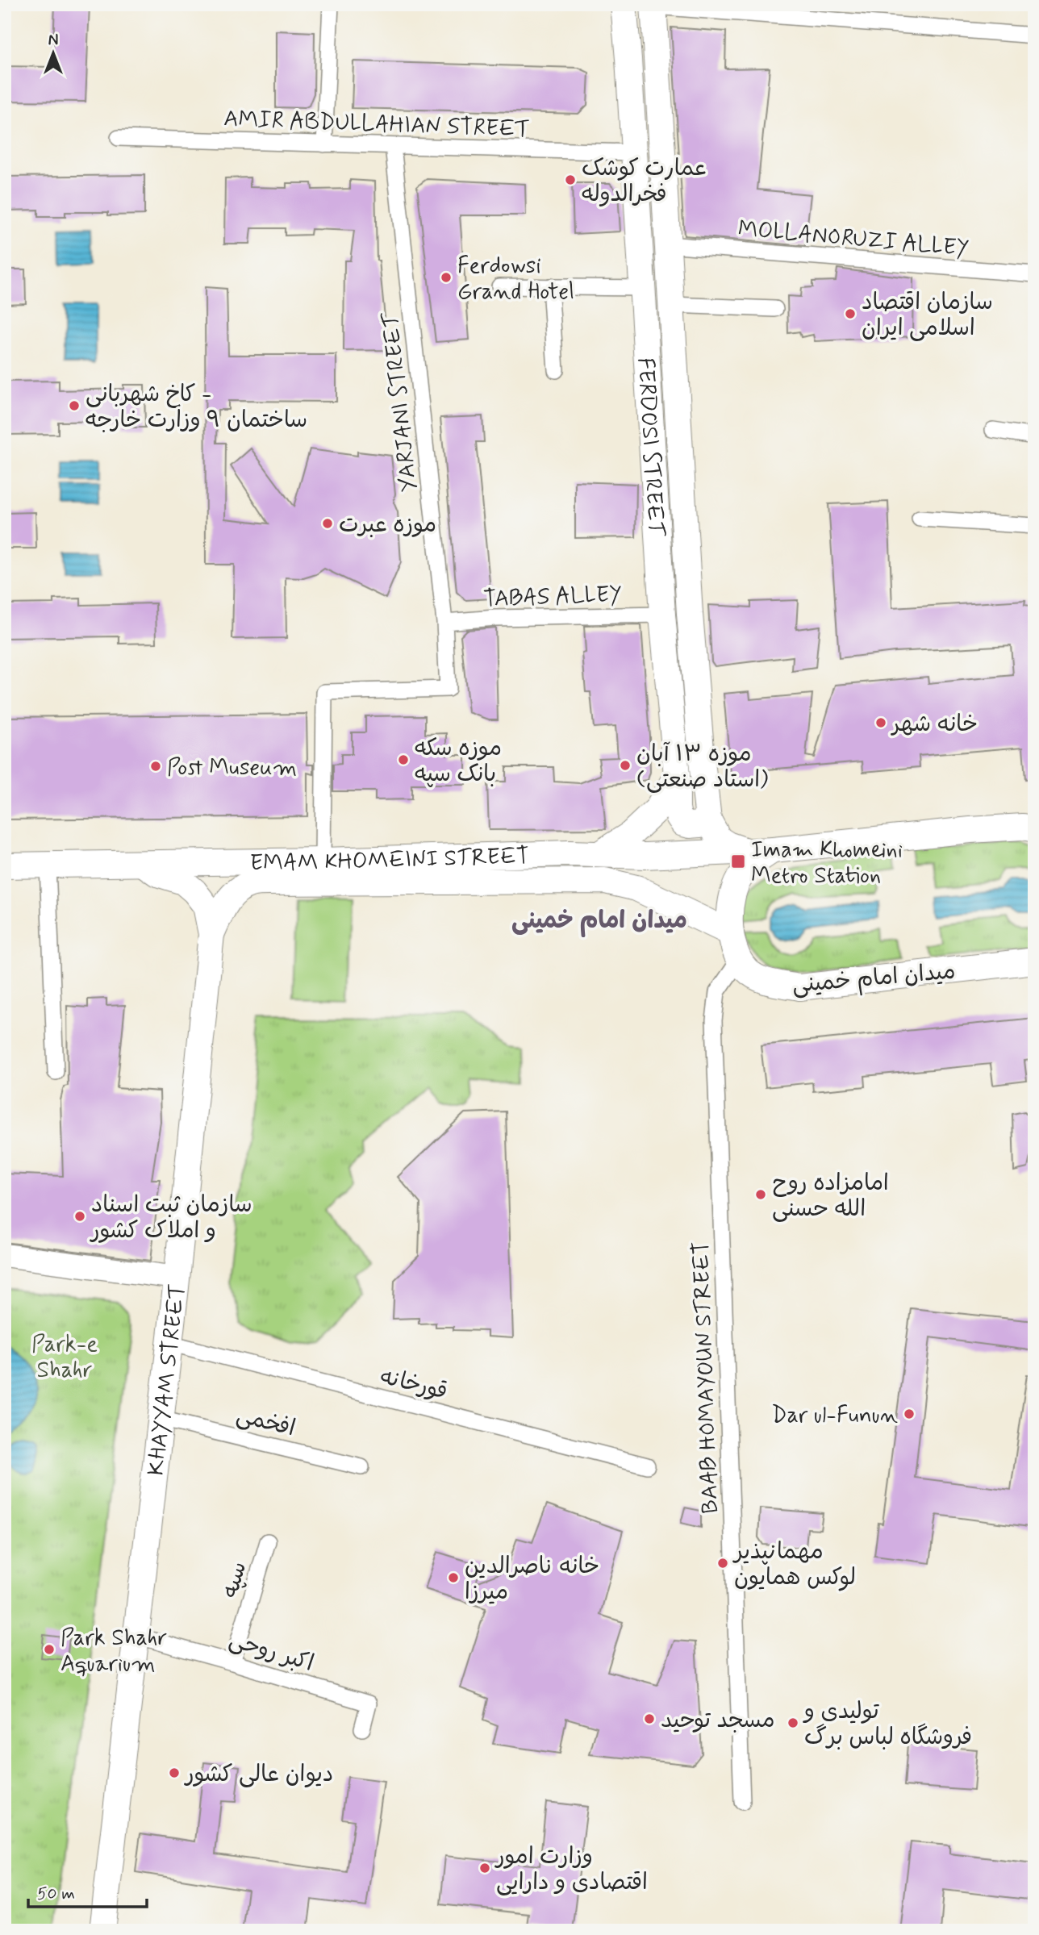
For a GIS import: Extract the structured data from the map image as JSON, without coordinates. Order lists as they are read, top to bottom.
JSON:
{
  "streets": {
    "main road": [
      "FERDOSI STREET",
      "EMAM KHOMEINI STREET",
      "میدان امام خمینی",
      "KHAYYAM STREET"
    ],
    "street": [
      "AMIR ABDULLAHIAN STREET",
      "MOLLANORUZI ALLEY",
      "YARJANI STREET",
      "TABAS ALLEY",
      "BAAB HOMAYOUN STREET",
      "قورخانه",
      "افخمی",
      "سپه",
      "اکبر روحی"
    ]
  },
  "crossings": [
    ["AMIR ABDULLAHIAN STREET", "YARJANI STREET"],
    ["AMIR ABDULLAHIAN STREET", "FERDOSI STREET"],
    ["MOLLANORUZI ALLEY", "FERDOSI STREET"],
    ["YARJANI STREET", "TABAS ALLEY"],
    ["YARJANI STREET", "EMAM KHOMEINI STREET"],
    ["FERDOSI STREET", "TABAS ALLEY"],
    ["FERDOSI STREET", "EMAM KHOMEINI STREET"],
    ["EMAM KHOMEINI STREET", "میدان امام خمینی"],
    ["EMAM KHOMEINI STREET", "KHAYYAM STREET"],
    ["میدان امام خمینی", "BAAB HOMAYOUN STREET"],
    ["KHAYYAM STREET", "قورخانه"],
    ["KHAYYAM STREET", "افخمی"],
    ["KHAYYAM STREET", "اکبر روحی"],
    ["سپه", "اکبر روحی"]
  ],
  "districts": ["میدان امام خمینی"],
  "parks": ["Park-e Shahr"],
  "places": {
    "other": [
      "عمارت کوشک فخرالدوله",
      "Ferdowsi Grand Hotel",
      "سازمان اقتصاد اسلامی ایران",
      "کاخ شهربانی - ساختمان ۹ وزارت خارجه",
      "موزه عبرت",
      "خانه شهر",
      "موزه سکه بانک سپه",
      "موزه ۱۳ آبان (استاد صنعتی)",
      "Post Museum",
      "امامزاده روح الله حسنی",
      "سازمان ثبت اسناد و املاک کشور",
      "Dar ul-Funun",
      "مهمانپذیر لوکس همایون",
      "خانه ناصرالدین میرزا",
      "Park Shahr Aquarium",
      "مسجد توحید",
      "تولیدی و فروشگاه لباس برگ",
      "دیوان عالی کشور",
      "وزارت امور اقتصادی و دارایی"
    ],
    "transit": ["Imam Khomeini Metro Station"]
  },
  "scale_bar": "50 m",
  "north": "top"
}
